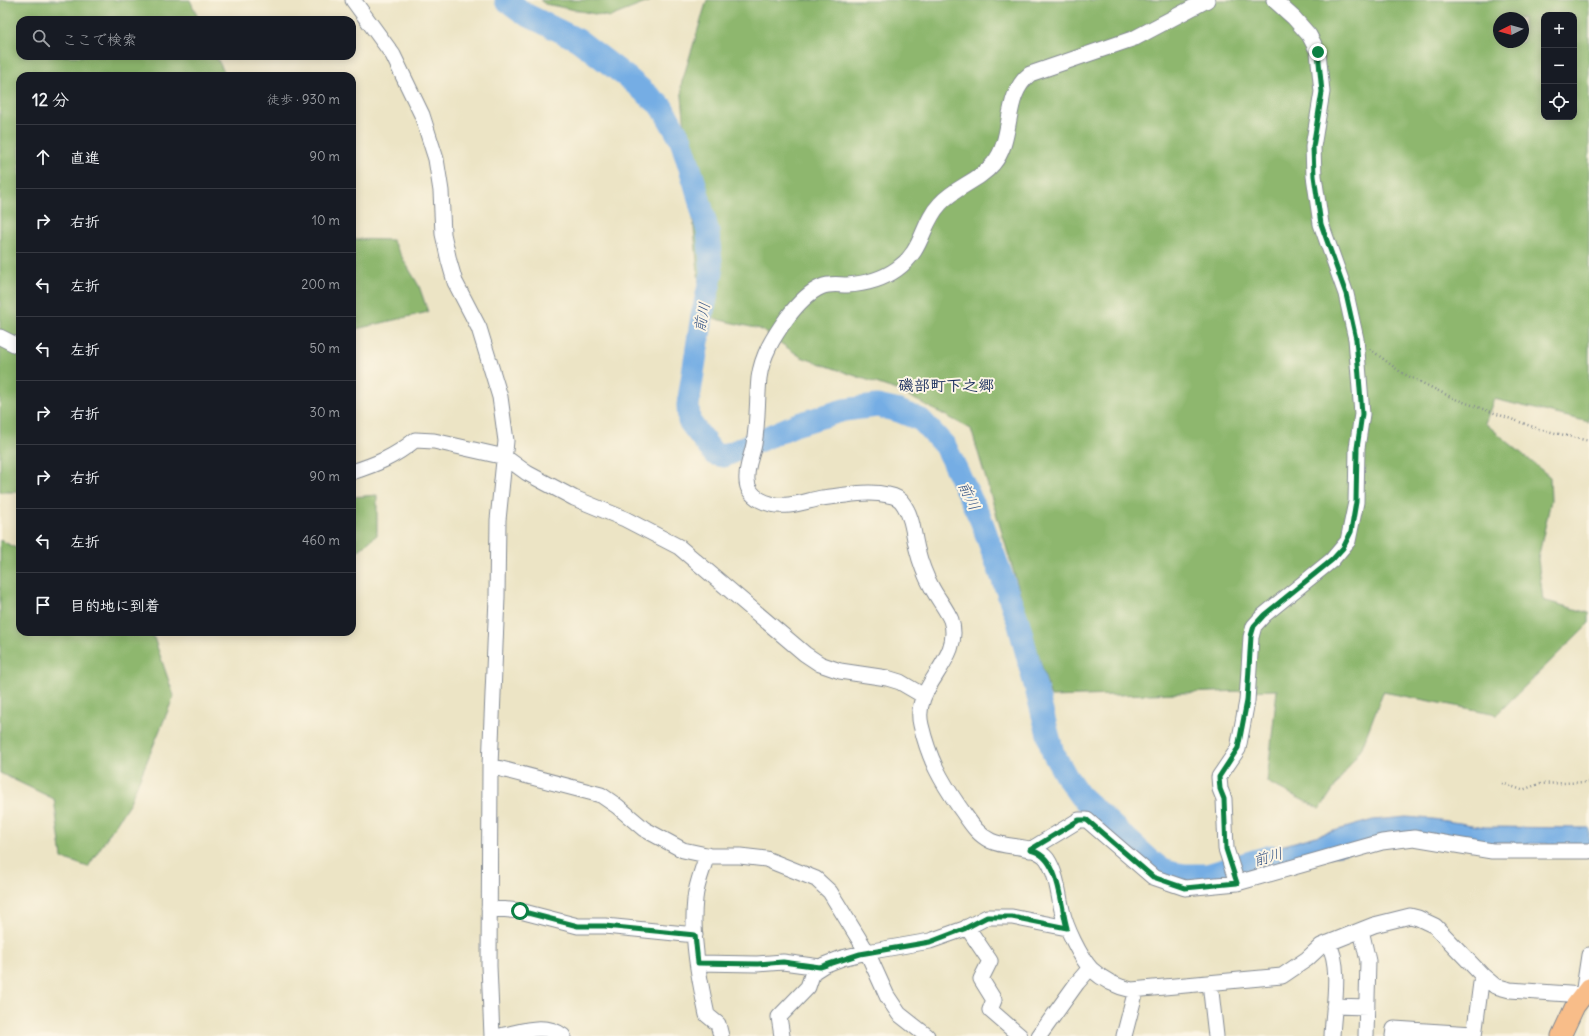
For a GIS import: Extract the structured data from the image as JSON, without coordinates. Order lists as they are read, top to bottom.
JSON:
{
  "districts": ["磯部町下之郷"],
  "water": ["前川"],
  "north": "left",
  "page": {
    "map_buttons": ["+", "−"],
    "search": "ここで検索",
    "heading": ["12 分", "徒歩 · 930 m"],
    "list": [
      ["直進", "90 m"],
      ["右折", "10 m"],
      ["左折", "200 m"],
      ["左折", "50 m"],
      ["右折", "30 m"],
      ["右折", "90 m"],
      ["左折", "460 m"],
      "目的地に到着"
    ]
  }
}
